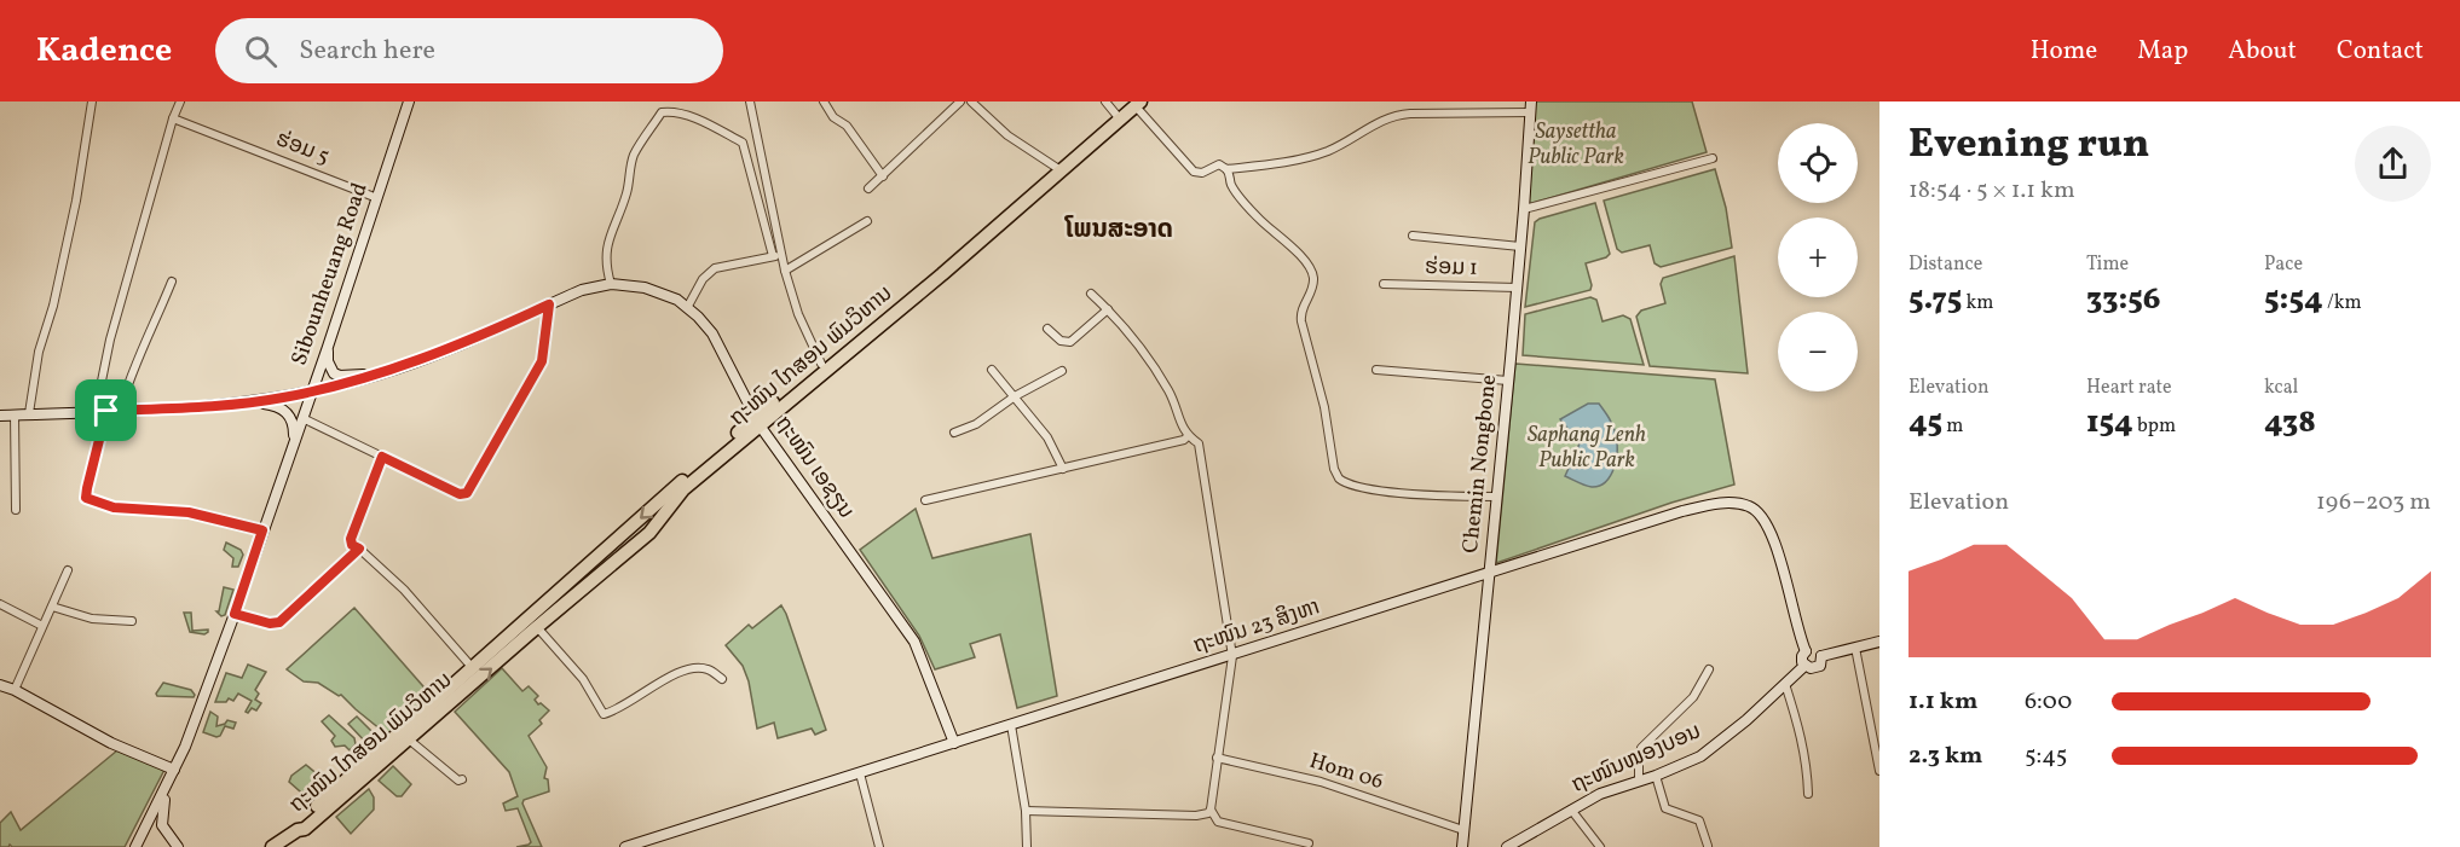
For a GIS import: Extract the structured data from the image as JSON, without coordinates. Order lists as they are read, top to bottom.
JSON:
{
  "streets": {
    "highway": ["ຖະໜົນ ໄກສອນ ພົມວິຫານ"],
    "main road": [
      "Sibounheuang Road",
      "Chemin Nongbone",
      "ຖະໜົນ ເອຊຽນ",
      "ຖະໜົນ 23 ສິງຫາ",
      "ຖະໜົນໜອງບອນ"
    ],
    "street": ["ຮ່ອມ 5", "ຮ່ອມ 1", "Hom 06"]
  },
  "crossings": [
    ["ຮ່ອມ 5", "Sibounheuang Road"],
    ["ຮ່ອມ 1", "Chemin Nongbone"],
    ["Sibounheuang Road", "ຖະໜົນ ເອຊຽນ"],
    ["ຖະໜົນ ໄກສອນ ພົມວິຫານ", "ຖະໜົນ ເອຊຽນ"],
    ["Chemin Nongbone", "ຖະໜົນ 23 ສິງຫາ"],
    ["Chemin Nongbone", "Hom 06"],
    ["ຖະໜົນ ເອຊຽນ", "ຖະໜົນ 23 ສິງຫາ"],
    ["ຖະໜົນ 23 ສິງຫາ", "ຖະໜົນໜອງບອນ"]
  ],
  "districts": ["ໂພນສະອາດ"],
  "parks": ["Saysettha Public Park", "Saphang Lenh Public Park"],
  "page": {
    "header": "Kadence",
    "search": "Search here",
    "nav": [
      "Home",
      "Map",
      "About",
      "Contact"
    ],
    "heading": ["Evening run", "18:54 · 5 × 1.1 km"],
    "map_buttons": ["+", "−"],
    "stats": [
      ["Distance", "5.75 km"],
      ["Time", "33:56"],
      ["Pace", "5:54 /km"],
      ["Elevation", "45 m"],
      ["Heart rate", "154 bpm"],
      ["kcal", "438"]
    ],
    "chart": ["Elevation", "196–203 m"],
    "list": [
      {
        "name": "1.1 km",
        "note": "6:00"
      },
      {
        "name": "2.3 km",
        "note": "5:45"
      }
    ]
  }
}
